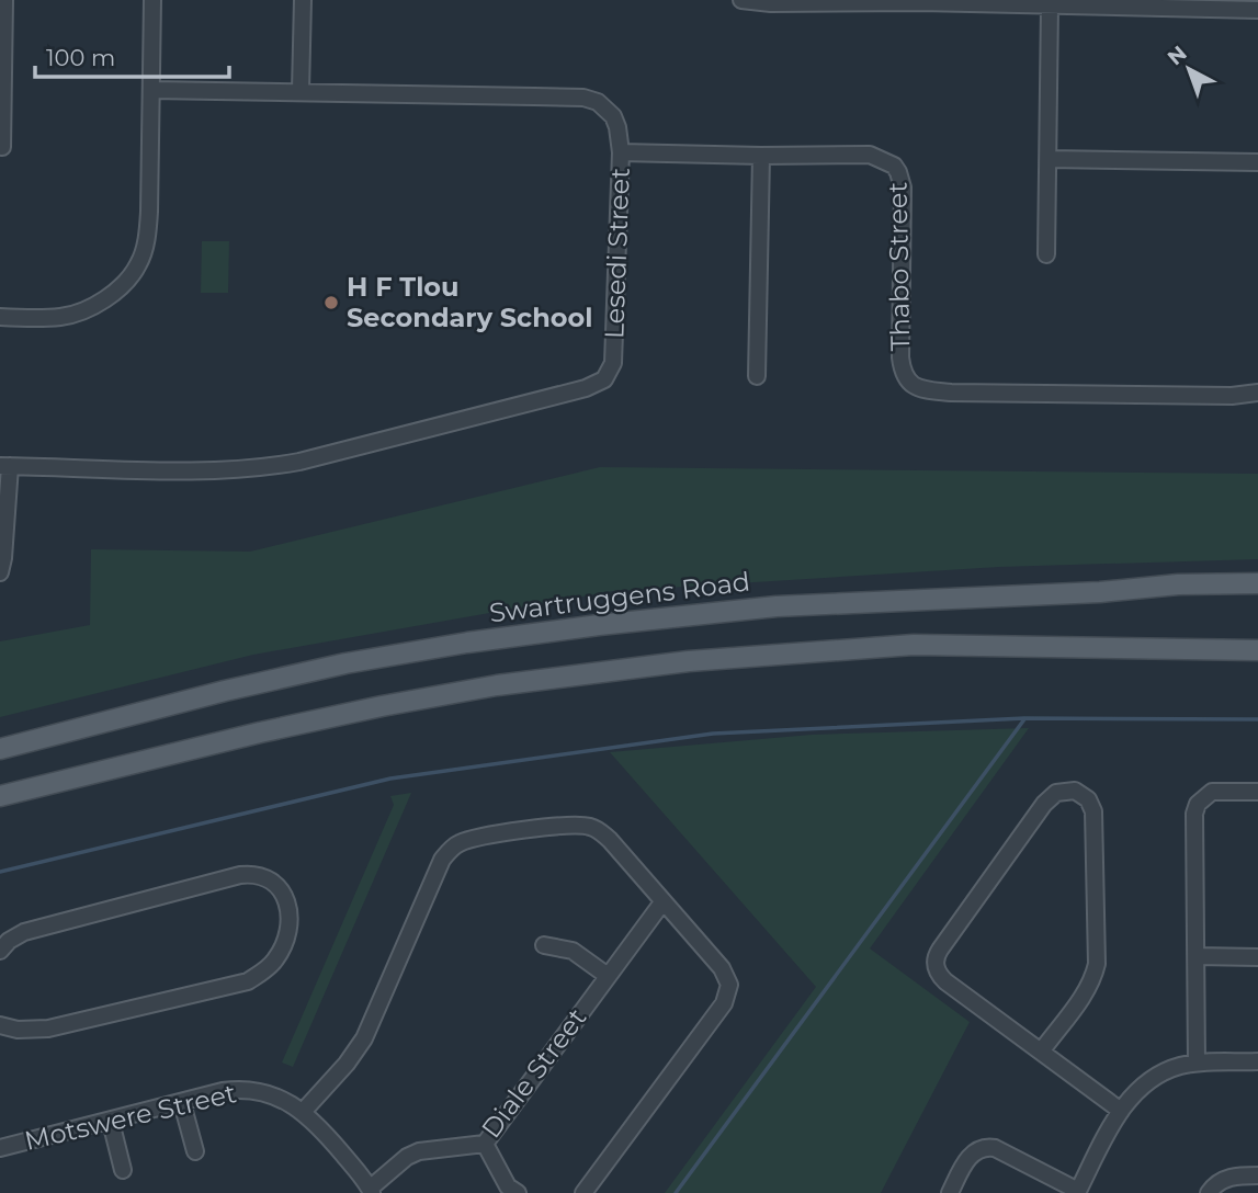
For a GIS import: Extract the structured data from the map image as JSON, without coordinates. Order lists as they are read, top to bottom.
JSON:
{
  "streets": {
    "main road": ["Swartruggens Road"],
    "street": [
      "Lesedi Street",
      "Thabo Street",
      "Diale Street",
      "Motswere Street"
    ]
  },
  "crossings": [
    ["Lesedi Street", "Thabo Street"],
    ["Diale Street", "Motswere Street"]
  ],
  "places": ["H F Tlou Secondary School"],
  "scale_bar": "100 m",
  "north": "top left"
}
